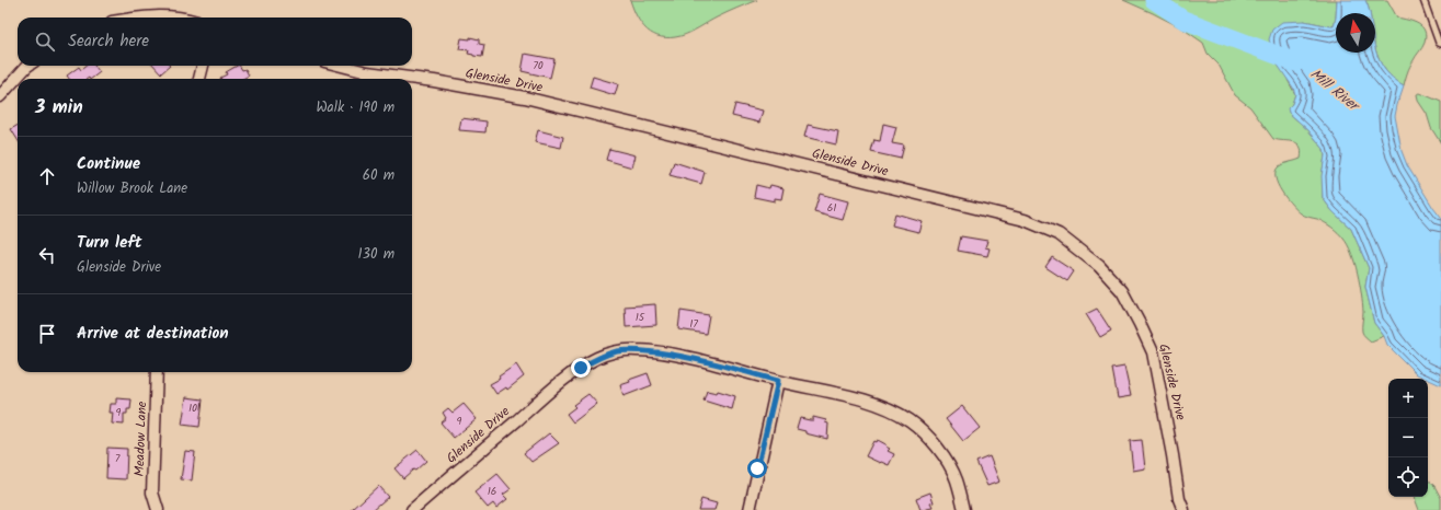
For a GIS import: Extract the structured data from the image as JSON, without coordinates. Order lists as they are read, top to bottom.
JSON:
{
  "streets": {
    "street": ["Glenside Drive", "Meadow Lane"]
  },
  "water": ["Mill River"],
  "house_numbers": [
    "70",
    "61",
    "15",
    "17",
    "10",
    "9",
    "9",
    "7",
    "16"
  ],
  "north": "top",
  "page": {
    "search": "Search here",
    "heading": ["3 min", "Walk · 190 m"],
    "list": [
      ["Continue", "Willow Brook Lane", "60 m"],
      ["Turn left", "Glenside Drive", "130 m"],
      "Arrive at destination"
    ],
    "map_buttons": ["+", "−"]
  }
}
